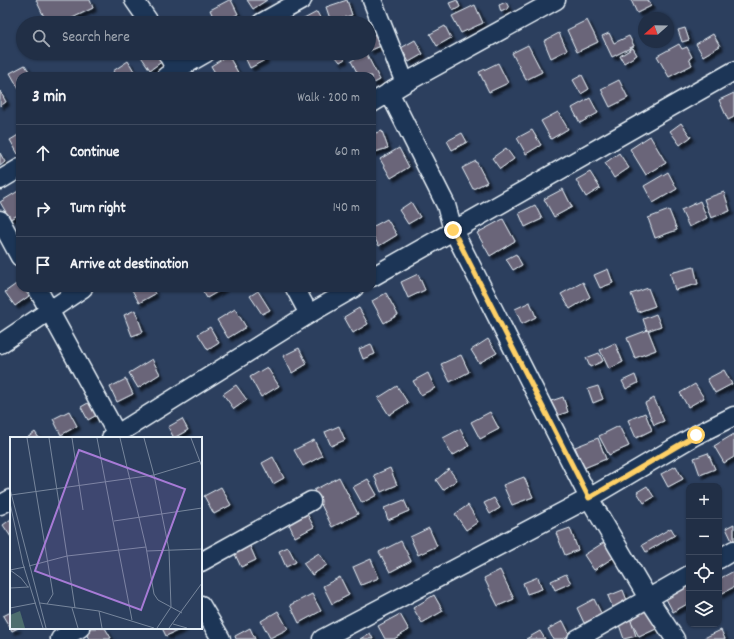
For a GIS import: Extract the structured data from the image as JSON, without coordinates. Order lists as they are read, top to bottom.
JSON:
{
  "north": "left",
  "page": {
    "search": "Search here",
    "heading": ["3 min", "Walk · 200 m"],
    "list": [
      ["Continue", "60 m"],
      ["Turn right", "140 m"],
      "Arrive at destination"
    ],
    "map_buttons": ["+", "−"]
  }
}
